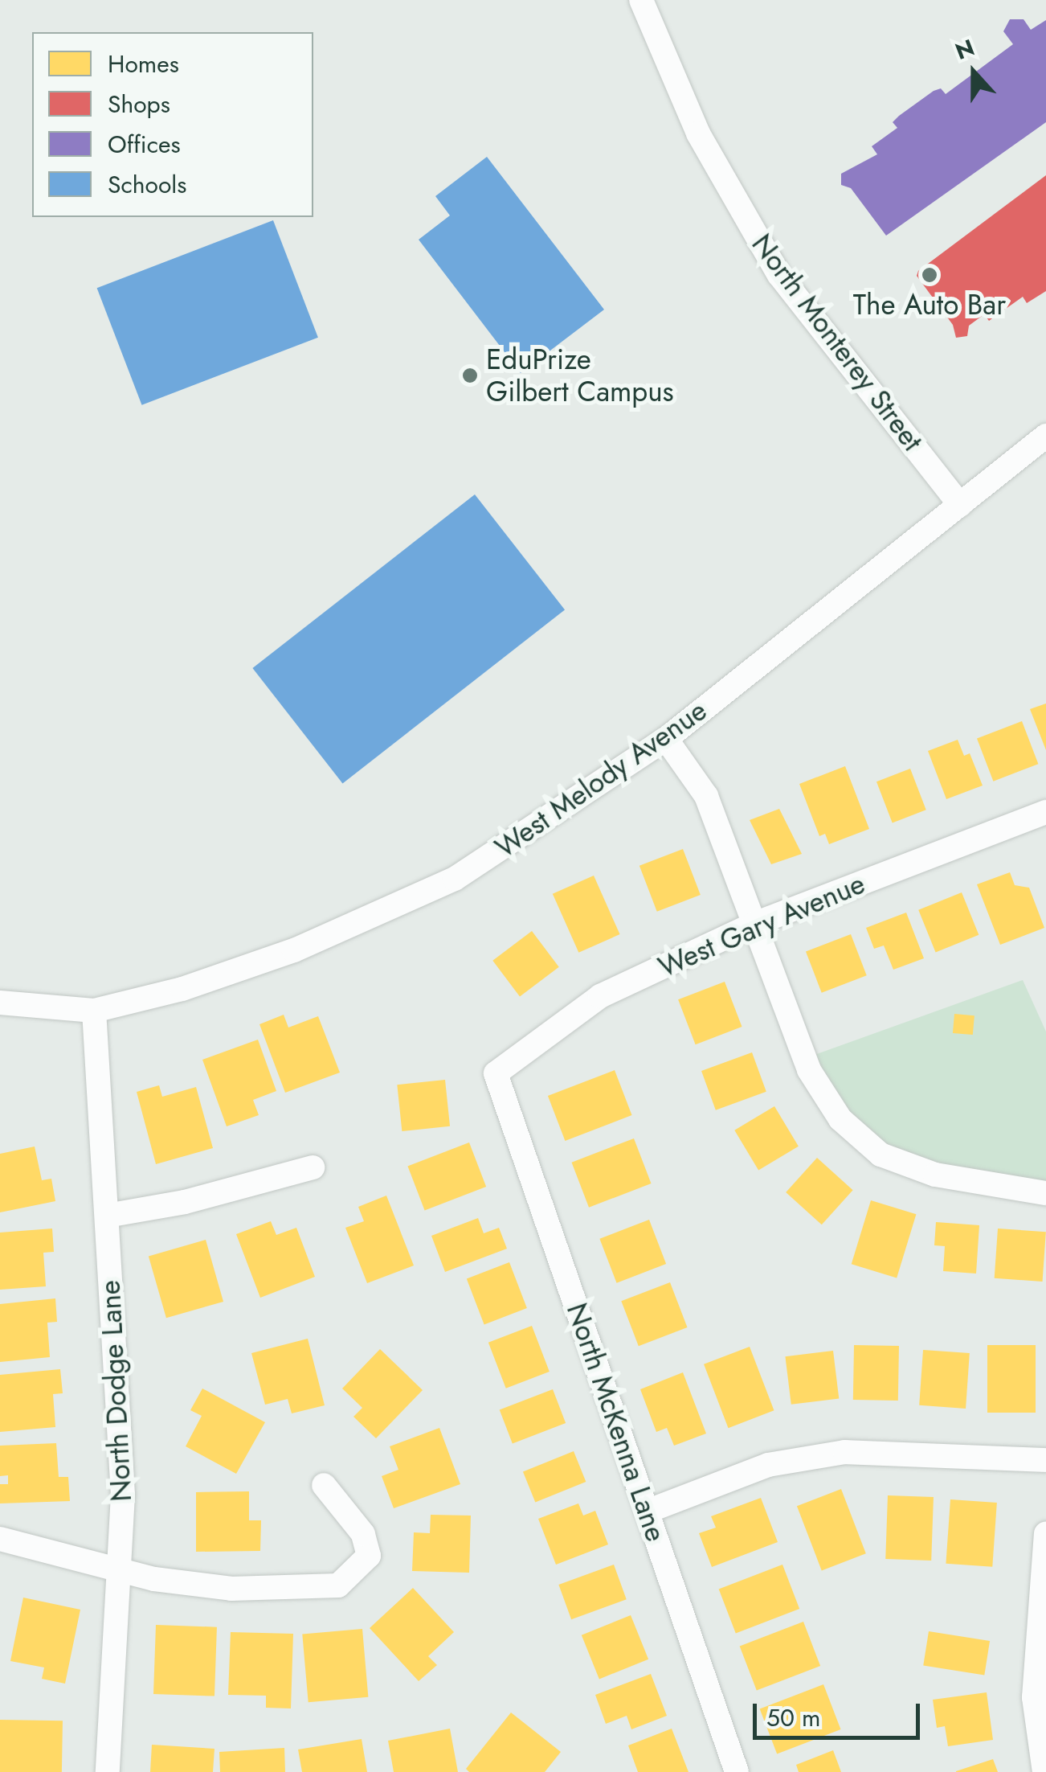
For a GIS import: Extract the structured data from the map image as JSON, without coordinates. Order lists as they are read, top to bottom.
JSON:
{
  "streets": {
    "street": [
      "North Monterey Street",
      "West Melody Avenue",
      "West Gary Avenue",
      "North Dodge Lane",
      "North McKenna Lane"
    ]
  },
  "crossings": [
    ["North Monterey Street", "West Melody Avenue"],
    ["West Melody Avenue", "North Dodge Lane"],
    ["West Gary Avenue", "North McKenna Lane"]
  ],
  "places": ["The Auto Bar", "EduPrize Gilbert Campus"],
  "legend": [
    "Homes",
    "Shops",
    "Offices",
    "Schools"
  ],
  "scale_bar": "50 m",
  "north": "top"
}
